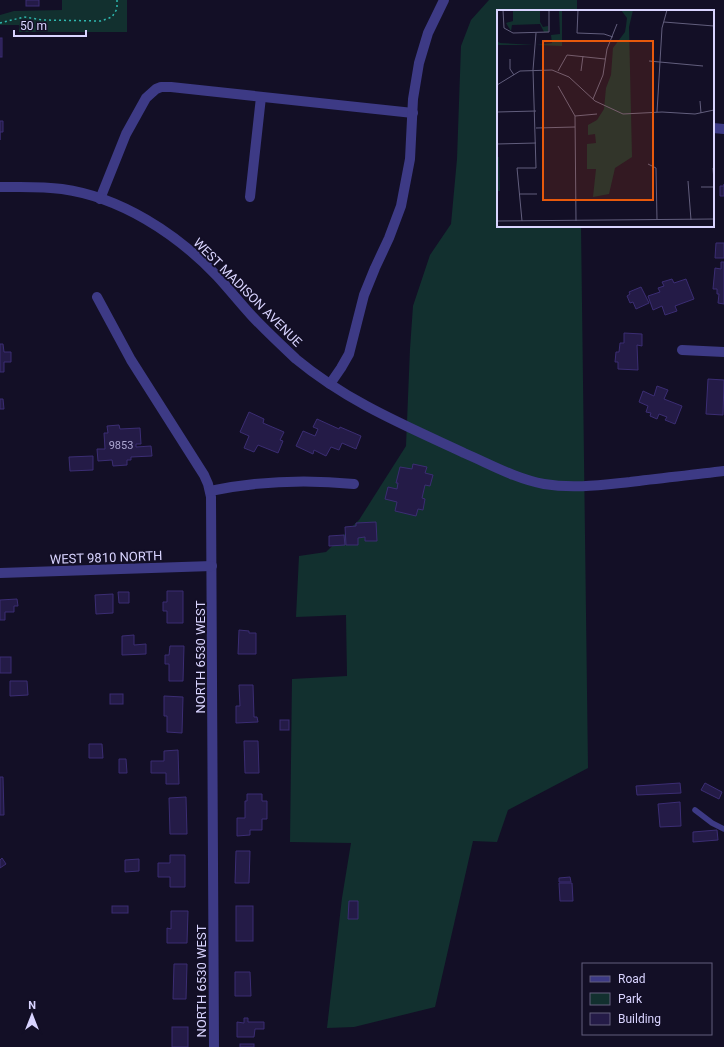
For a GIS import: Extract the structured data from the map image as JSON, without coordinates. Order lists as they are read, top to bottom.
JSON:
{
  "streets": {
    "street": ["WEST MADISON AVENUE", "WEST 9810 NORTH", "NORTH 6530 WEST"]
  },
  "crossings": [
    ["WEST 9810 NORTH", "NORTH 6530 WEST"]
  ],
  "house_numbers": ["9853"],
  "legend": ["Road", "Park", "Building"],
  "scale_bar": "50 m",
  "north": "top"
}
